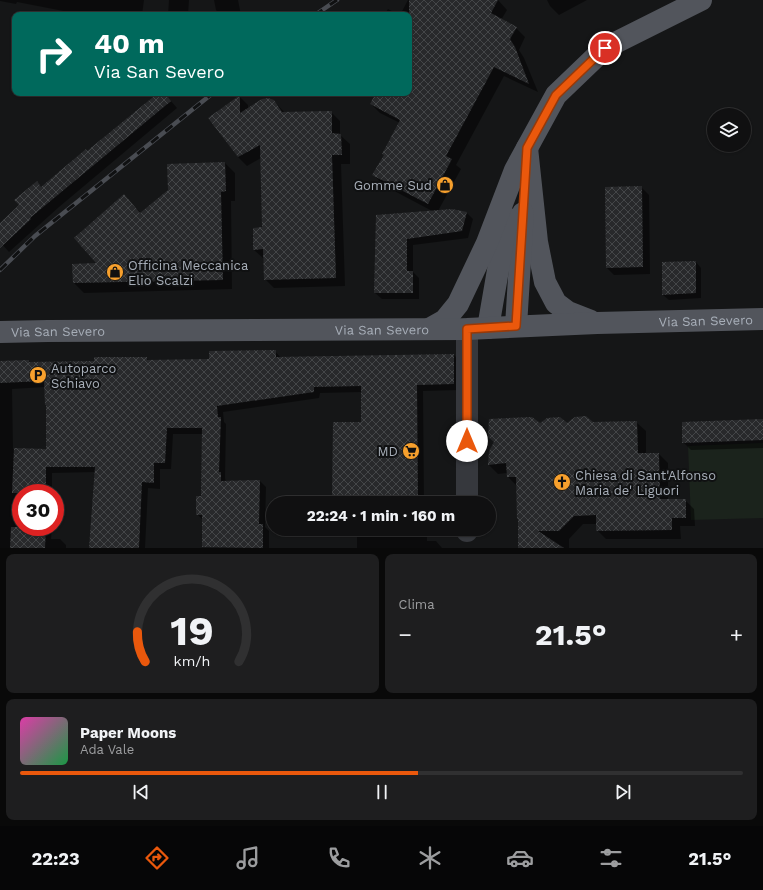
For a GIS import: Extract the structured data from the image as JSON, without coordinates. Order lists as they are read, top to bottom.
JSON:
{
  "streets": {
    "main road": ["Via San Severo"]
  },
  "places": {
    "shop": ["Gomme Sud", "Officina Meccanica Elio Scalzi"],
    "parking": ["Autoparco Schiavo"],
    "supermarket": ["MD"],
    "church": ["Chiesa di Sant'Alfonso Maria de' Liguori"]
  },
  "page": {
    "turn": ["40 m", "Via San Severo"],
    "limit": "30",
    "trip": "22:24 · 1 min · 160 m",
    "tile": "Clima",
    "heat": ["−", "21.5°", "+"],
    "song": ["Paper Moons", "Ada Vale"],
    "tabs": ["22:23", "21.5°"],
    "gauge": ["19", "km/h"]
  }
}
